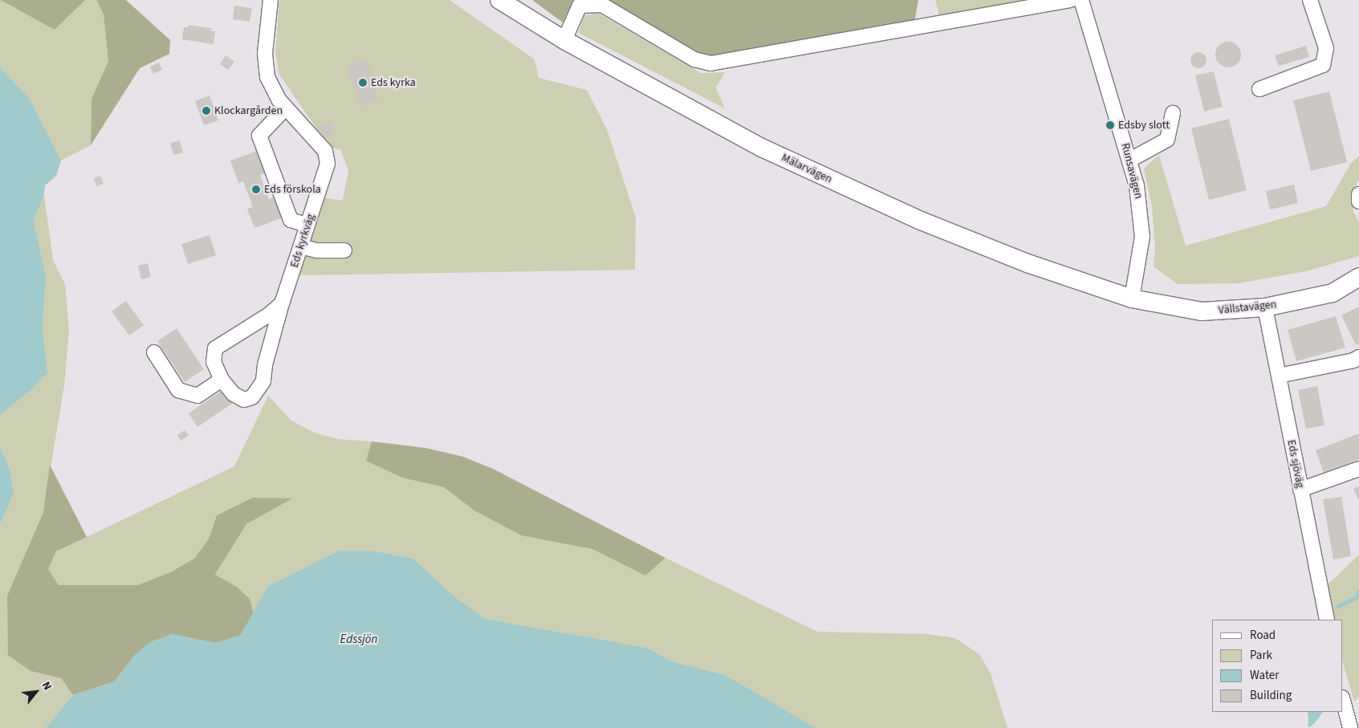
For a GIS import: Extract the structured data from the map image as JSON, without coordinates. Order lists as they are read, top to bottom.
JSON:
{
  "streets": {
    "main road": ["Mälarvägen", "Vällstavägen"],
    "street": ["Runsavägen", "Eds kyrkväg", "Eds sjöväg"]
  },
  "crossings": [
    ["Mälarvägen", "Runsavägen"],
    ["Mälarvägen", "Vällstavägen"],
    ["Runsavägen", "Vällstavägen"],
    ["Vällstavägen", "Eds sjöväg"]
  ],
  "water": ["Edssjön"],
  "places": [
    "Eds kyrka",
    "Klockargården",
    "Edsby slott",
    "Eds förskola"
  ],
  "legend": [
    "Road",
    "Park",
    "Water",
    "Building"
  ],
  "north": "top right"
}
